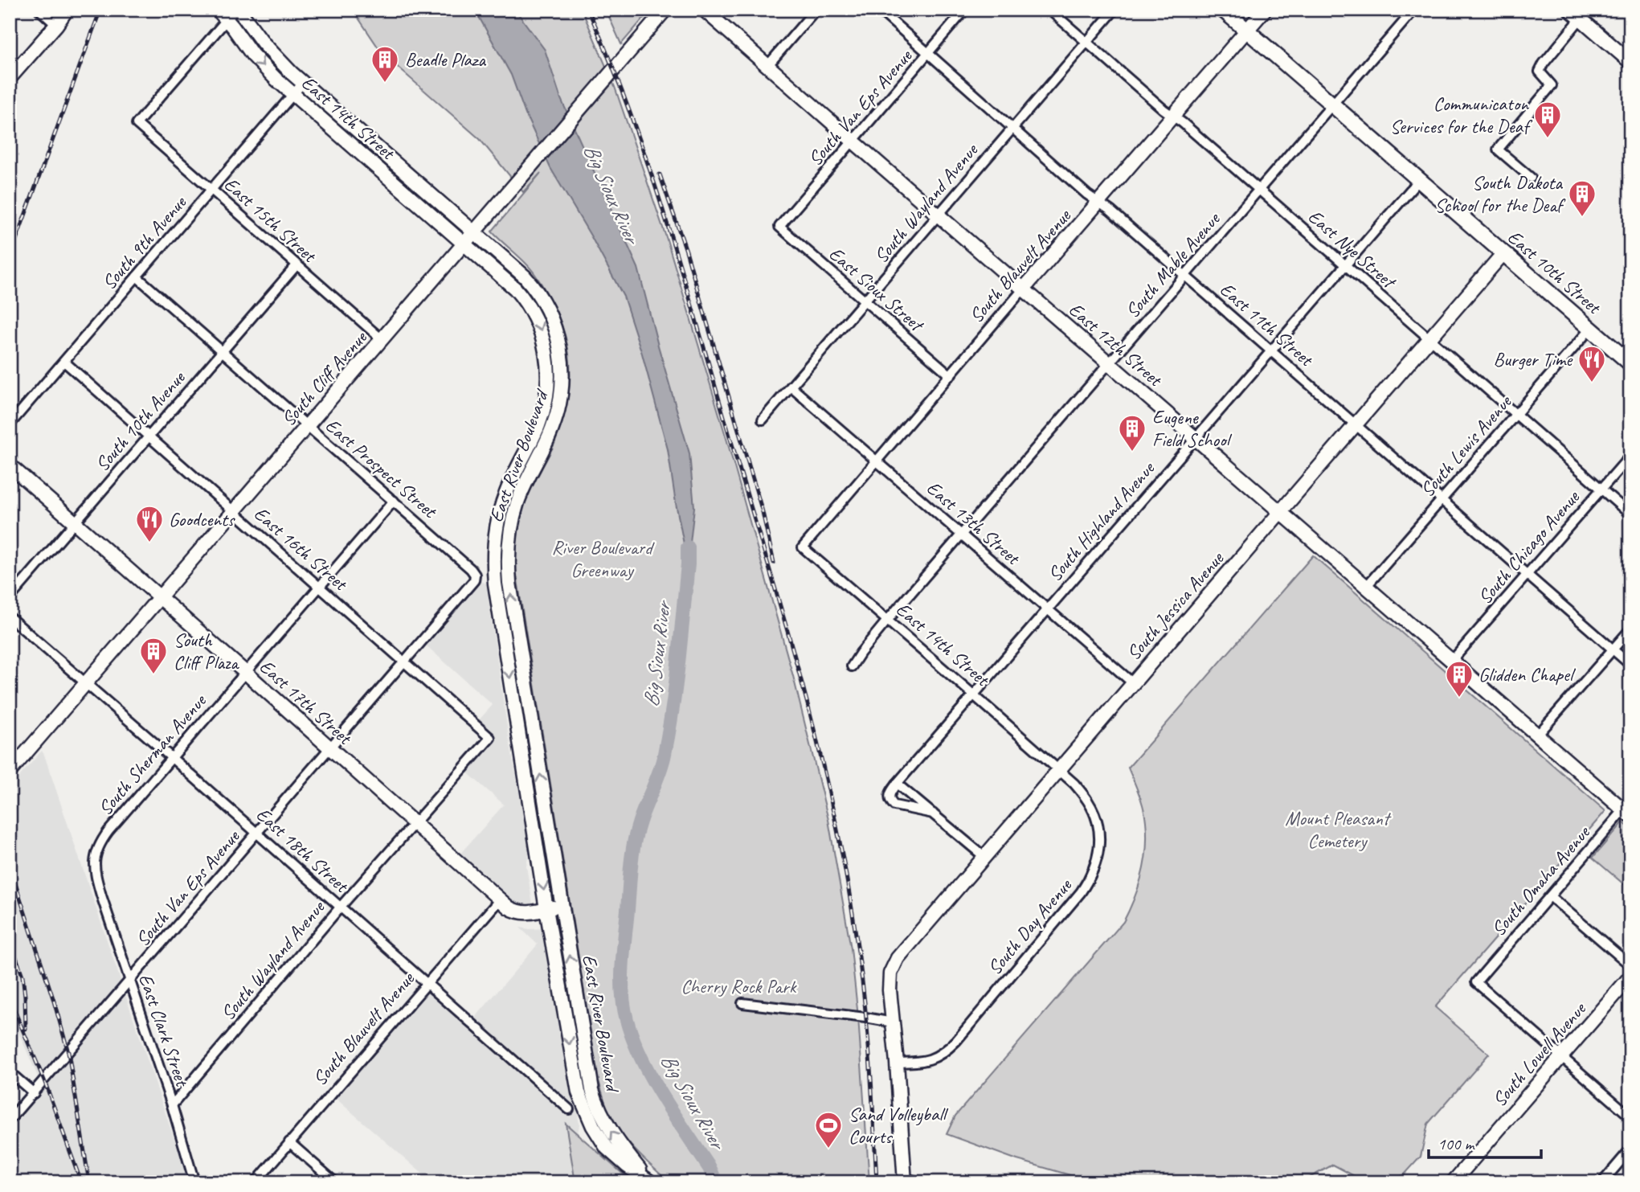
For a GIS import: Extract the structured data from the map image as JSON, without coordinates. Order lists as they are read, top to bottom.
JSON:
{
  "streets": {
    "main road": [
      "East 14th Street",
      "South Blauvelt Avenue",
      "East 10th Street",
      "East 12th Street",
      "South Cliff Avenue",
      "East River Boulevard",
      "South Jessica Avenue",
      "East 17th Street",
      "South Lowell Avenue"
    ],
    "street": [
      "South Van Eps Avenue",
      "South Wayland Avenue",
      "East 15th Street",
      "South 9th Avenue",
      "East Nye Street",
      "South Mable Avenue",
      "East Sioux Street",
      "East 11th Street",
      "South 10th Avenue",
      "South Lewis Avenue",
      "East Prospect Street",
      "South Highland Avenue",
      "East 13th Street",
      "South Chicago Avenue",
      "East 16th Street",
      "South Sherman Avenue",
      "East 18th Street",
      "South Omaha Avenue",
      "South Day Avenue",
      "East Clark Street"
    ]
  },
  "crossings": [
    ["South Van Eps Avenue", "East Sioux Street"],
    ["South Van Eps Avenue", "East 11th Street"],
    ["South Van Eps Avenue", "East 12th Street"],
    ["South Van Eps Avenue", "East Prospect Street"],
    ["South Van Eps Avenue", "East 16th Street"],
    ["South Van Eps Avenue", "East 17th Street"],
    ["South Van Eps Avenue", "East 18th Street"],
    ["South Van Eps Avenue", "East Clark Street"],
    ["East 14th Street", "East 15th Street"],
    ["East 14th Street", "South 9th Avenue"],
    ["East 14th Street", "South Mable Avenue"],
    ["East 14th Street", "South Blauvelt Avenue"],
    ["East 14th Street", "South Cliff Avenue"],
    ["East 14th Street", "East River Boulevard"],
    ["East 14th Street", "South Highland Avenue"],
    ["East 14th Street", "South Jessica Avenue"],
    ["East 14th Street", "South Day Avenue"],
    ["South Wayland Avenue", "East Nye Street"],
    ["South Wayland Avenue", "East Sioux Street"],
    ["South Wayland Avenue", "East 11th Street"],
    ["South Wayland Avenue", "East 12th Street"],
    ["South Wayland Avenue", "East 13th Street"],
    ["South Wayland Avenue", "East 16th Street"],
    ["South Wayland Avenue", "East 17th Street"],
    ["South Wayland Avenue", "East 18th Street"],
    ["South Wayland Avenue", "East Clark Street"],
    ["East 15th Street", "South 9th Avenue"],
    ["East 15th Street", "South Cliff Avenue"],
    ["East 15th Street", "South 10th Avenue"],
    ["South 9th Avenue", "East Prospect Street"],
    ["South 9th Avenue", "East 16th Street"],
    ["East Nye Street", "South Mable Avenue"],
    ["East Nye Street", "South Blauvelt Avenue"],
    ["East Nye Street", "South Lewis Avenue"],
    ["East Nye Street", "South Highland Avenue"],
    ["East Nye Street", "South Chicago Avenue"],
    ["East Nye Street", "South Jessica Avenue"],
    ["South Mable Avenue", "East 10th Street"],
    ["South Mable Avenue", "East 11th Street"],
    ["South Mable Avenue", "East 12th Street"],
    ["South Mable Avenue", "East 13th Street"],
    ["South Blauvelt Avenue", "East 10th Street"],
    ["South Blauvelt Avenue", "East Sioux Street"],
    ["South Blauvelt Avenue", "East 11th Street"],
    ["South Blauvelt Avenue", "East 12th Street"],
    ["South Blauvelt Avenue", "East 13th Street"],
    ["South Blauvelt Avenue", "East 17th Street"],
    ["South Blauvelt Avenue", "East 18th Street"],
    ["East 10th Street", "South Lewis Avenue"],
    ["East 10th Street", "South Highland Avenue"],
    ["East 10th Street", "South Jessica Avenue"],
    ["East 11th Street", "South Lewis Avenue"],
    ["East 11th Street", "South Highland Avenue"],
    ["East 11th Street", "South Chicago Avenue"],
    ["East 11th Street", "South Jessica Avenue"],
    ["East 12th Street", "South Lewis Avenue"],
    ["East 12th Street", "South Highland Avenue"],
    ["East 12th Street", "South Chicago Avenue"],
    ["East 12th Street", "South Jessica Avenue"],
    ["East 12th Street", "South Omaha Avenue"],
    ["South Cliff Avenue", "East River Boulevard"],
    ["South Cliff Avenue", "East Prospect Street"],
    ["South Cliff Avenue", "East 16th Street"],
    ["South Cliff Avenue", "East 17th Street"],
    ["South Cliff Avenue", "East 18th Street"],
    ["South 10th Avenue", "East Prospect Street"],
    ["South 10th Avenue", "East 16th Street"],
    ["South 10th Avenue", "East 17th Street"],
    ["East River Boulevard", "East 17th Street"],
    ["East Prospect Street", "South Sherman Avenue"],
    ["South Highland Avenue", "East 13th Street"],
    ["East 13th Street", "South Jessica Avenue"],
    ["East 16th Street", "South Sherman Avenue"],
    ["South Jessica Avenue", "South Day Avenue"],
    ["East 17th Street", "South Sherman Avenue"],
    ["South Sherman Avenue", "East 18th Street"],
    ["South Sherman Avenue", "East Clark Street"],
    ["South Omaha Avenue", "South Lowell Avenue"]
  ],
  "water": ["Big Sioux River"],
  "parks": ["River Boulevard Greenway", "Mount Pleasant Cemetery", "Cherry Rock Park"],
  "places": {
    "building": [
      "Beadle Plaza",
      "Communicaton Services for the Deaf",
      "South Dakota School for the Deaf",
      "Eugene Field School",
      "South Cliff Plaza",
      "Glidden Chapel"
    ],
    "restaurant": ["Burger Time", "Goodcents"],
    "sports": ["Sand Volleyball Courts"]
  },
  "scale_bar": "100 m"
}
